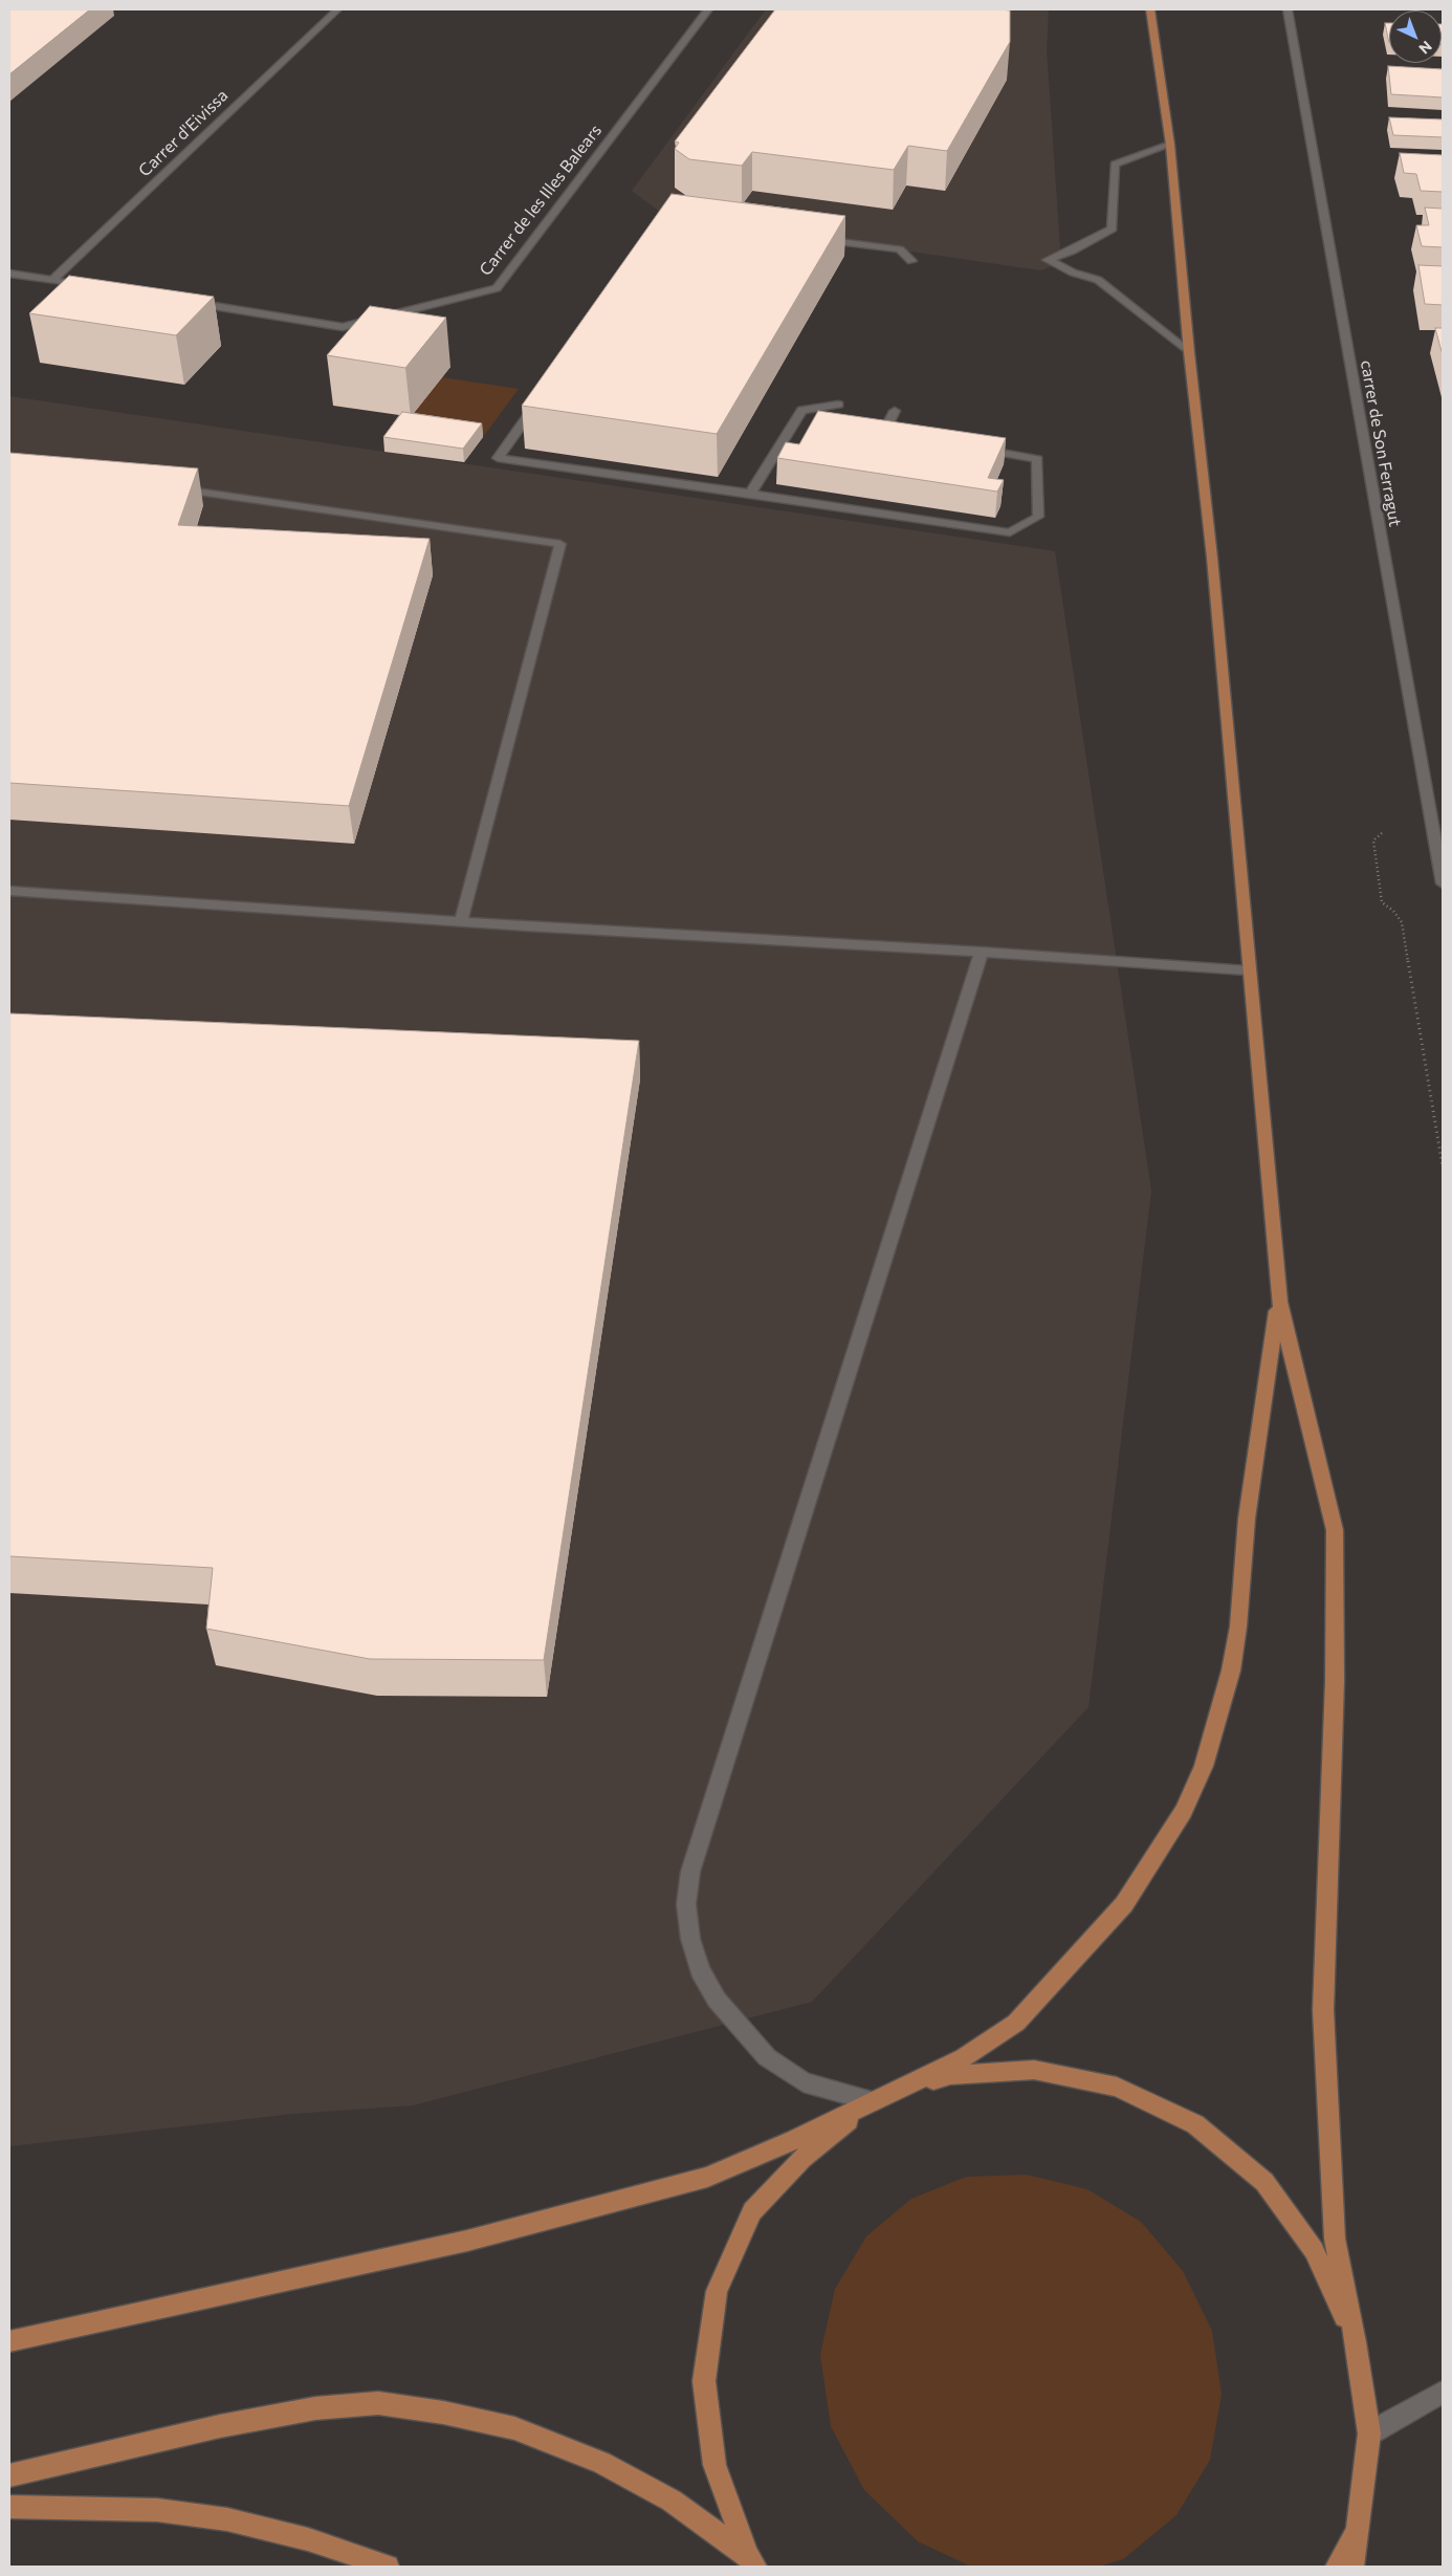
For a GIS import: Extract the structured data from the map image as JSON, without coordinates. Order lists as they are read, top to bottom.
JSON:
{
  "streets": {
    "street": ["Carrer d'Eivissa", "Carrer de les Illes Balears", "carrer de Son Ferragut"]
  },
  "north": "bottom right"
}
